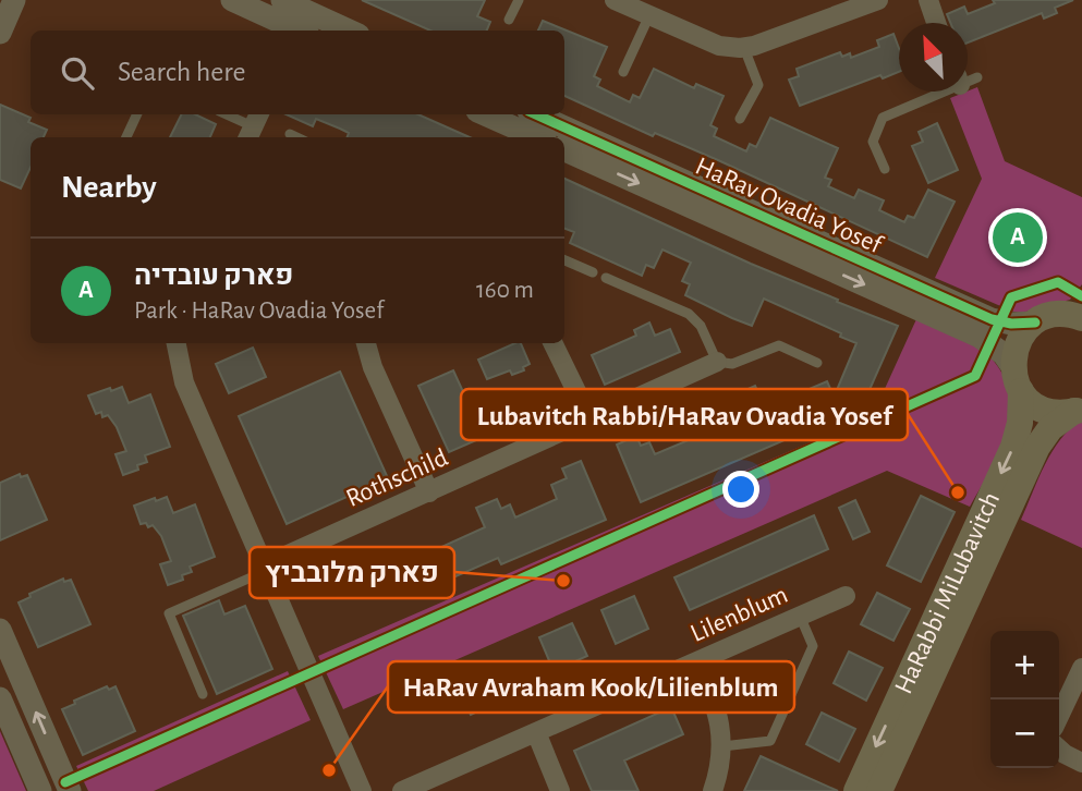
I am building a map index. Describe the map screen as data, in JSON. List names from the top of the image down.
{
  "streets": {
    "main road": ["HaRabbi MiLubavitch"],
    "street": ["HaRav Ovadia Yosef", "Rothschild", "Lilenblum"]
  },
  "crossings": [
    ["HaRav Ovadia Yosef", "HaRabbi MiLubavitch"]
  ],
  "places": ["Lubavitch Rabbi/HaRav Ovadia Yosef", "פארק מלובביץ", "HaRav Avraham Kook/Lilienblum"],
  "north": "top left",
  "page": {
    "search": "Search here",
    "heading": "Nearby",
    "pins": "A",
    "list": [
      {
        "mark": "A",
        "name": "פארק עובדיה",
        "note": "Park · HaRav Ovadia Yosef",
        "value": "160 m"
      }
    ],
    "map_buttons": ["+", "−"]
  }
}
